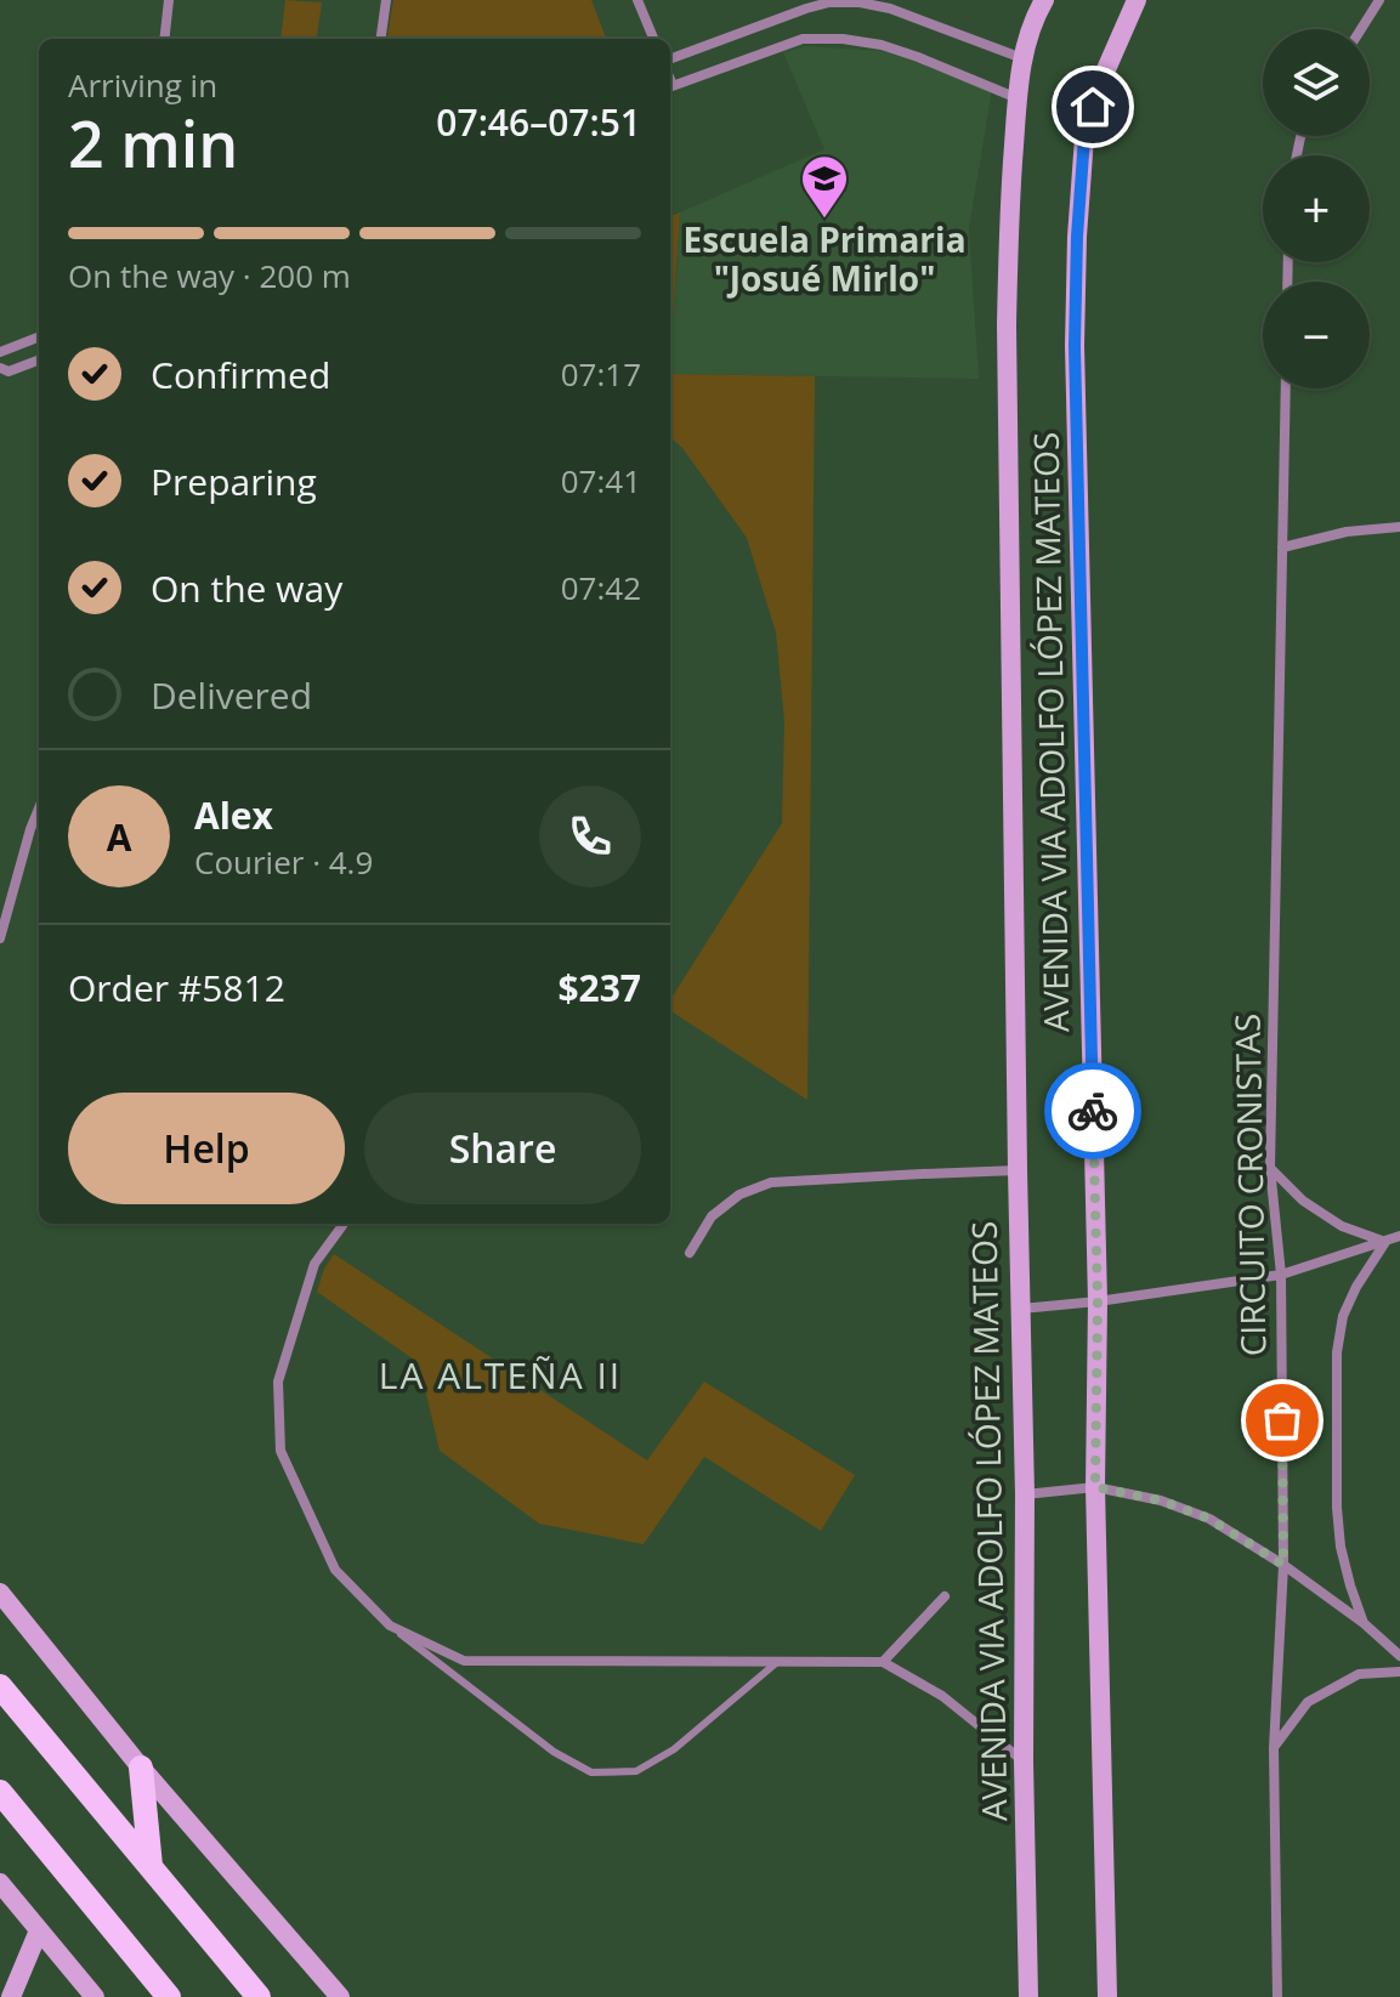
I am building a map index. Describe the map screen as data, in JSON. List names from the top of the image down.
{
  "streets": {
    "main road": ["AVENIDA VIA ADOLFO LÓPEZ MATEOS"],
    "street": ["CIRCUITO CRONISTAS"]
  },
  "districts": ["LA ALTEÑA II"],
  "places": {
    "school or university": ["Escuela Primaria \"Josué Mirlo\""]
  },
  "page": {
    "map_buttons": ["+", "−"],
    "heading": ["2 min", "Arriving in", "07:46–07:51"],
    "panel": [
      "Alex",
      "Courier · 4.9",
      "Order #5812",
      "$237"
    ],
    "bar": "On the way · 200 m",
    "list": [
      ["Confirmed", "07:17"],
      ["Preparing", "07:41"],
      ["On the way", "07:42"],
      "Delivered"
    ],
    "round": "A",
    "buttons": ["Help", "Share"]
  }
}
